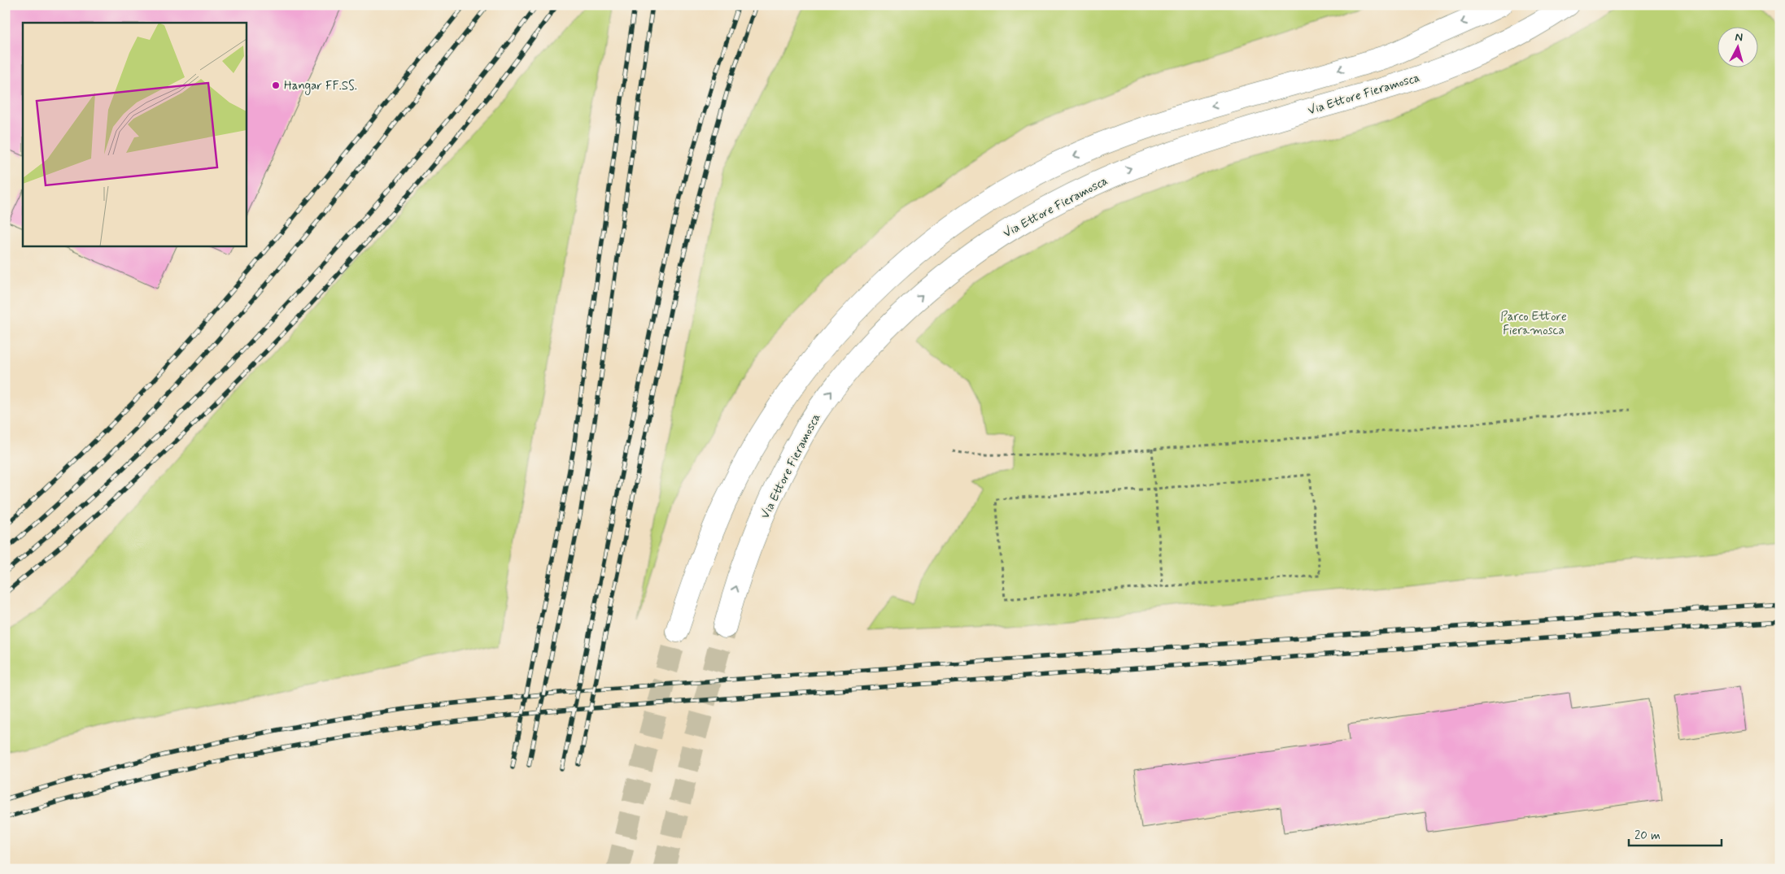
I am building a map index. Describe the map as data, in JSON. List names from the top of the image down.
{
  "streets": {
    "street": ["Via Ettore Fieramosca"]
  },
  "parks": ["Parco Ettore Fieramosca"],
  "places": ["Hangar FF.SS."],
  "scale_bar": "20 m",
  "north": "top"
}
